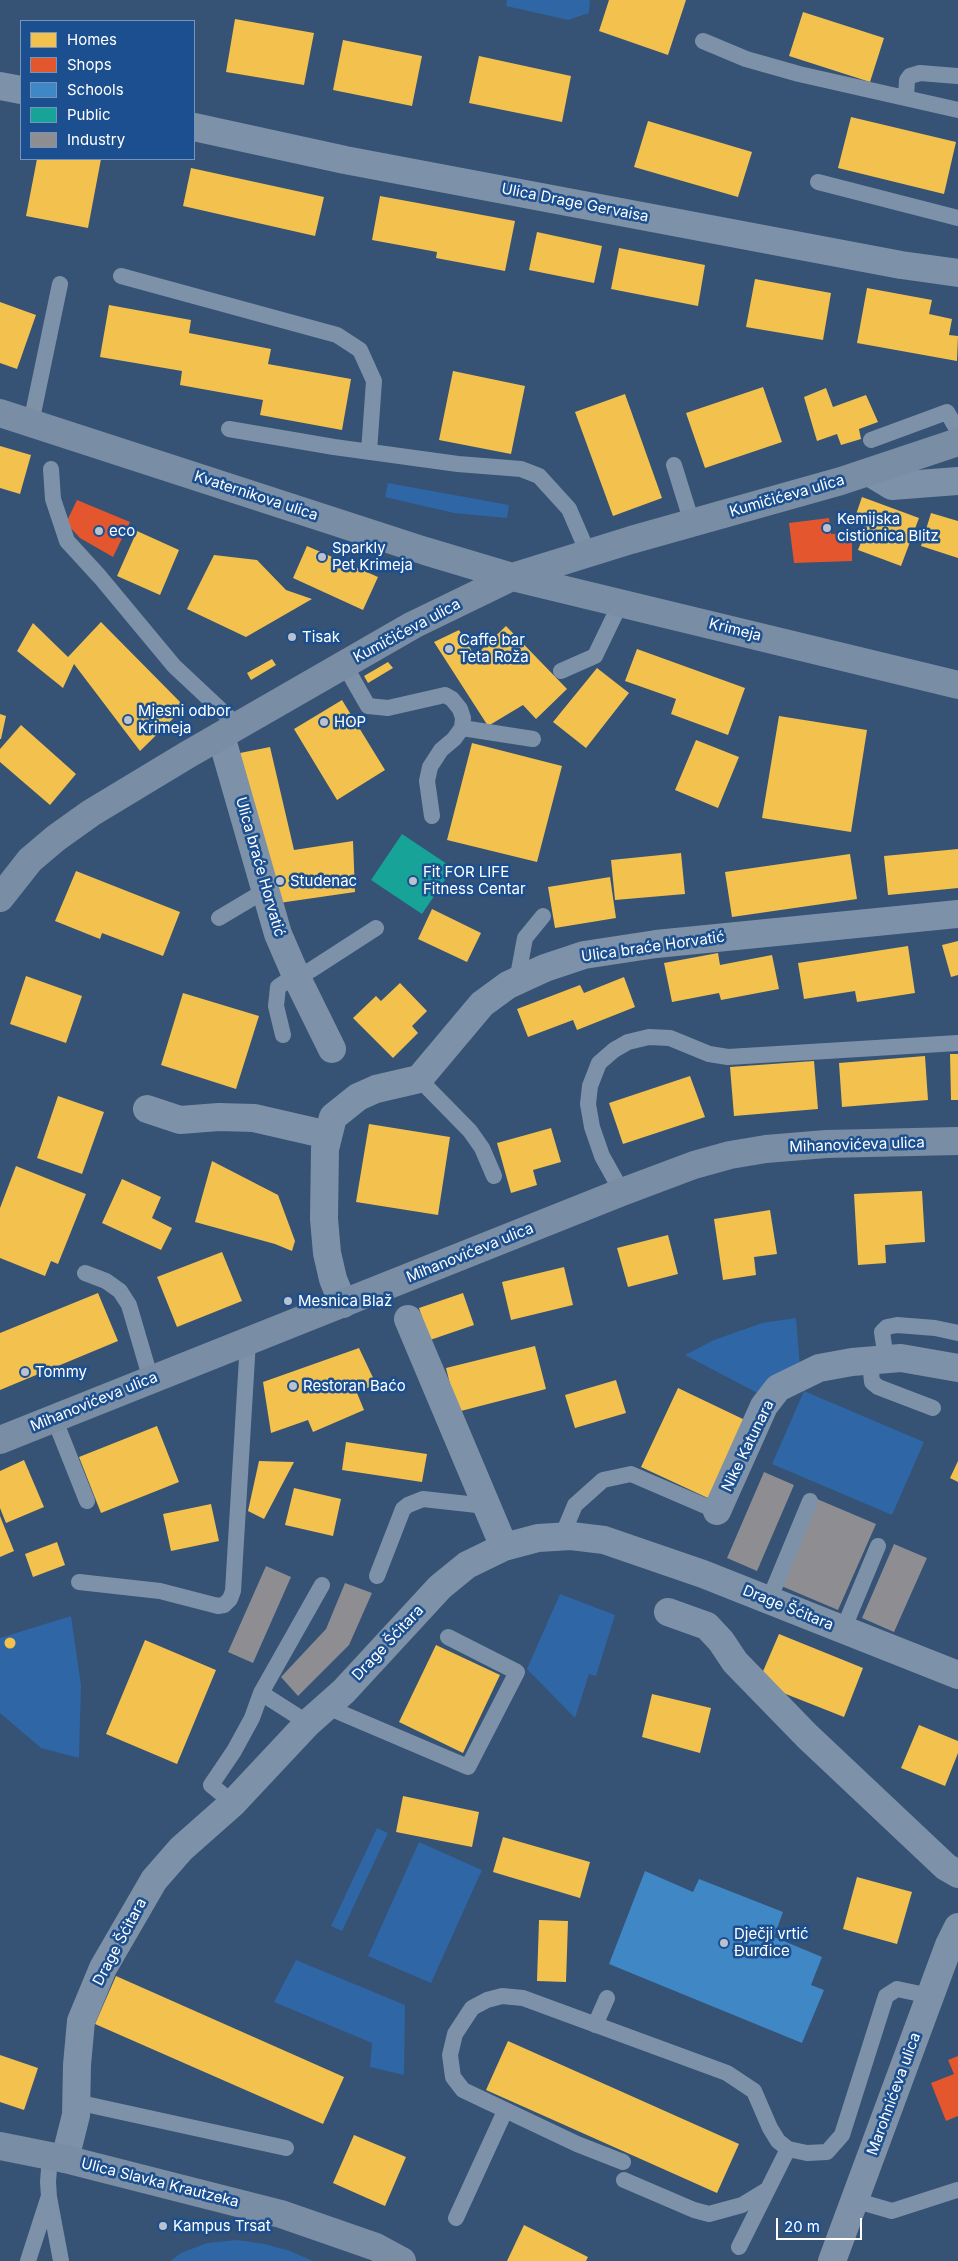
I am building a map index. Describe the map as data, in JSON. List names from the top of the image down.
{
  "streets": {
    "street": [
      "Ulica Drage Gervaisa",
      "Kvaternikova ulica",
      "Kumičićeva ulica",
      "Krimeja",
      "Ulica braće Horvatić",
      "Mihanovićeva ulica",
      "Nike Katunara",
      "Drage Šćitara",
      "Marohnićeva ulica",
      "Ulica Slavka Krautzeka"
    ]
  },
  "crossings": [
    ["Kvaternikova ulica", "Kumičićeva ulica"],
    ["Kvaternikova ulica", "Krimeja"],
    ["Kumičićeva ulica", "Krimeja"],
    ["Kumičićeva ulica", "Ulica braće Horvatić"],
    ["Drage Šćitara", "Ulica Slavka Krautzeka"]
  ],
  "places": [
    "Kemijska cistionica Blitz",
    "eco",
    "Sparkly Pet Krimeja",
    "Tisak",
    "Caffe bar Teta Roža",
    "Mjesni odbor Krimeja",
    "HOP",
    "Studenac",
    "Fit FOR LIFE Fitness Centar",
    "Mesnica Blaž",
    "Tommy",
    "Restoran Baćo",
    "Dječji vrtić Đurđice",
    "Kampus Trsat"
  ],
  "legend": [
    "Homes",
    "Shops",
    "Schools",
    "Public",
    "Industry"
  ],
  "scale_bar": "20 m"
}
